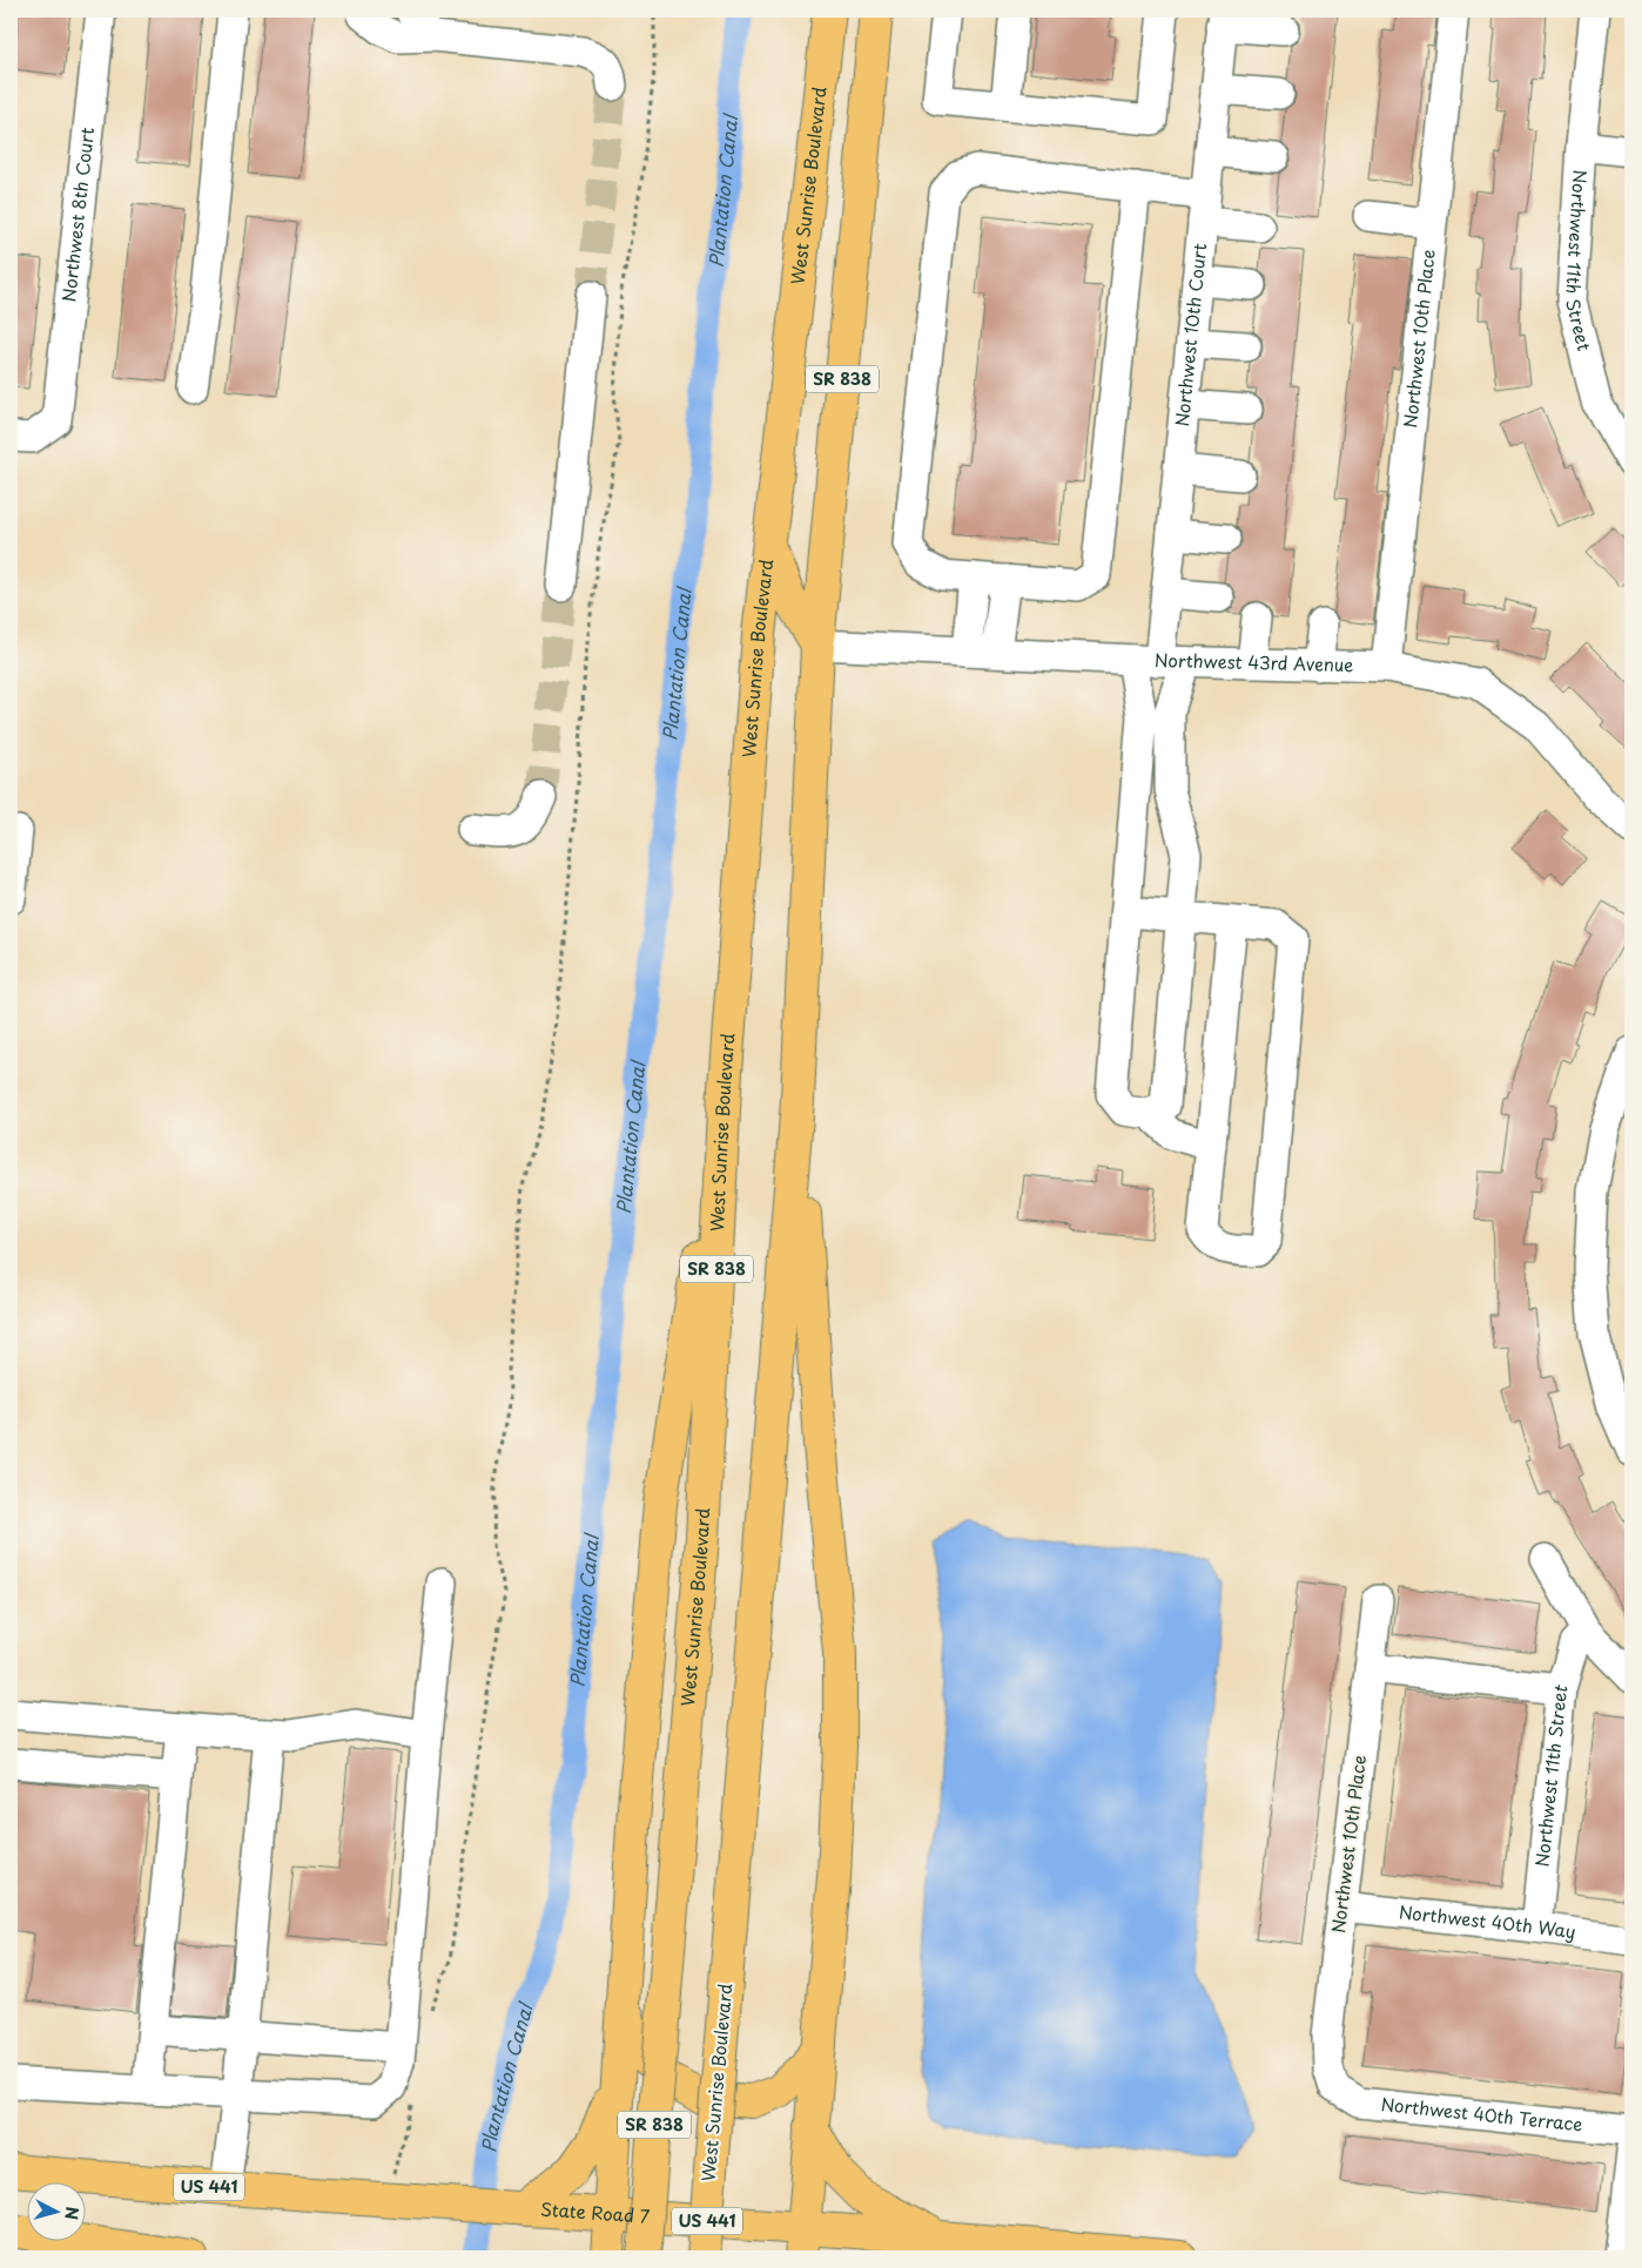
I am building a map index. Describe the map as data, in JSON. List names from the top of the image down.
{
  "streets": {
    "main road": [
      "West Sunrise Boulevard",
      "SR 838",
      "US 441",
      "State Road 7"
    ],
    "street": [
      "Northwest 8th Court",
      "Northwest 11th Street",
      "Northwest 10th Court",
      "Northwest 10th Place",
      "Northwest 43rd Avenue",
      "Northwest 40th Way",
      "Northwest 40th Terrace"
    ]
  },
  "crossings": [
    ["West Sunrise Boulevard", "Northwest 43rd Avenue"],
    ["Northwest 11th Street", "Northwest 40th Way"],
    ["Northwest 10th Court", "Northwest 43rd Avenue"],
    ["Northwest 10th Place", "Northwest 43rd Avenue"],
    ["Northwest 10th Place", "Northwest 40th Way"],
    ["Northwest 10th Place", "Northwest 40th Terrace"]
  ],
  "water": ["Plantation Canal"],
  "north": "right"
}
